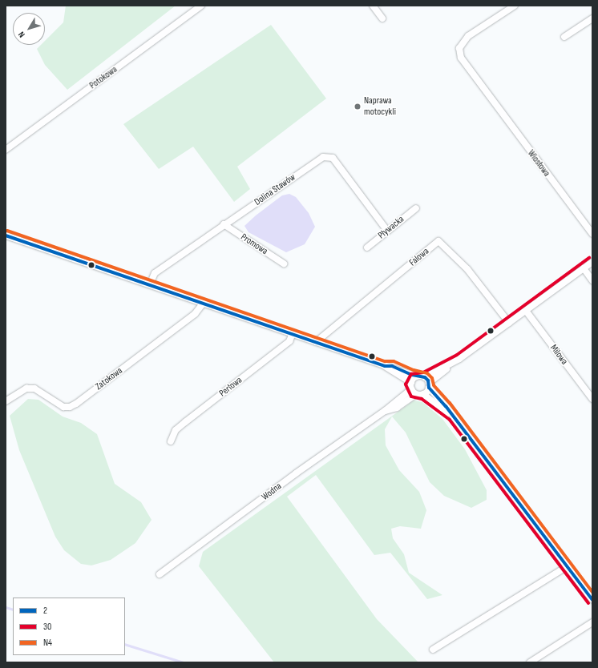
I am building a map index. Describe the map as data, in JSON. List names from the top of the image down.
{
  "streets": {
    "street": [
      "Potokowa",
      "Wiosłowa",
      "Dolina Stawów",
      "Pływacka",
      "Promowa",
      "Falowa",
      "Milowa",
      "Zatokowa",
      "Perłowa",
      "Wodna"
    ]
  },
  "crossings": [
    ["Dolina Stawów", "Pływacka"],
    ["Dolina Stawów", "Promowa"]
  ],
  "places": ["Naprawa motocykli"],
  "lines": ["transit line N4", "transit line 2", "transit line 30"],
  "legend": ["2", "30", "N4"],
  "north": "bottom left"
}
